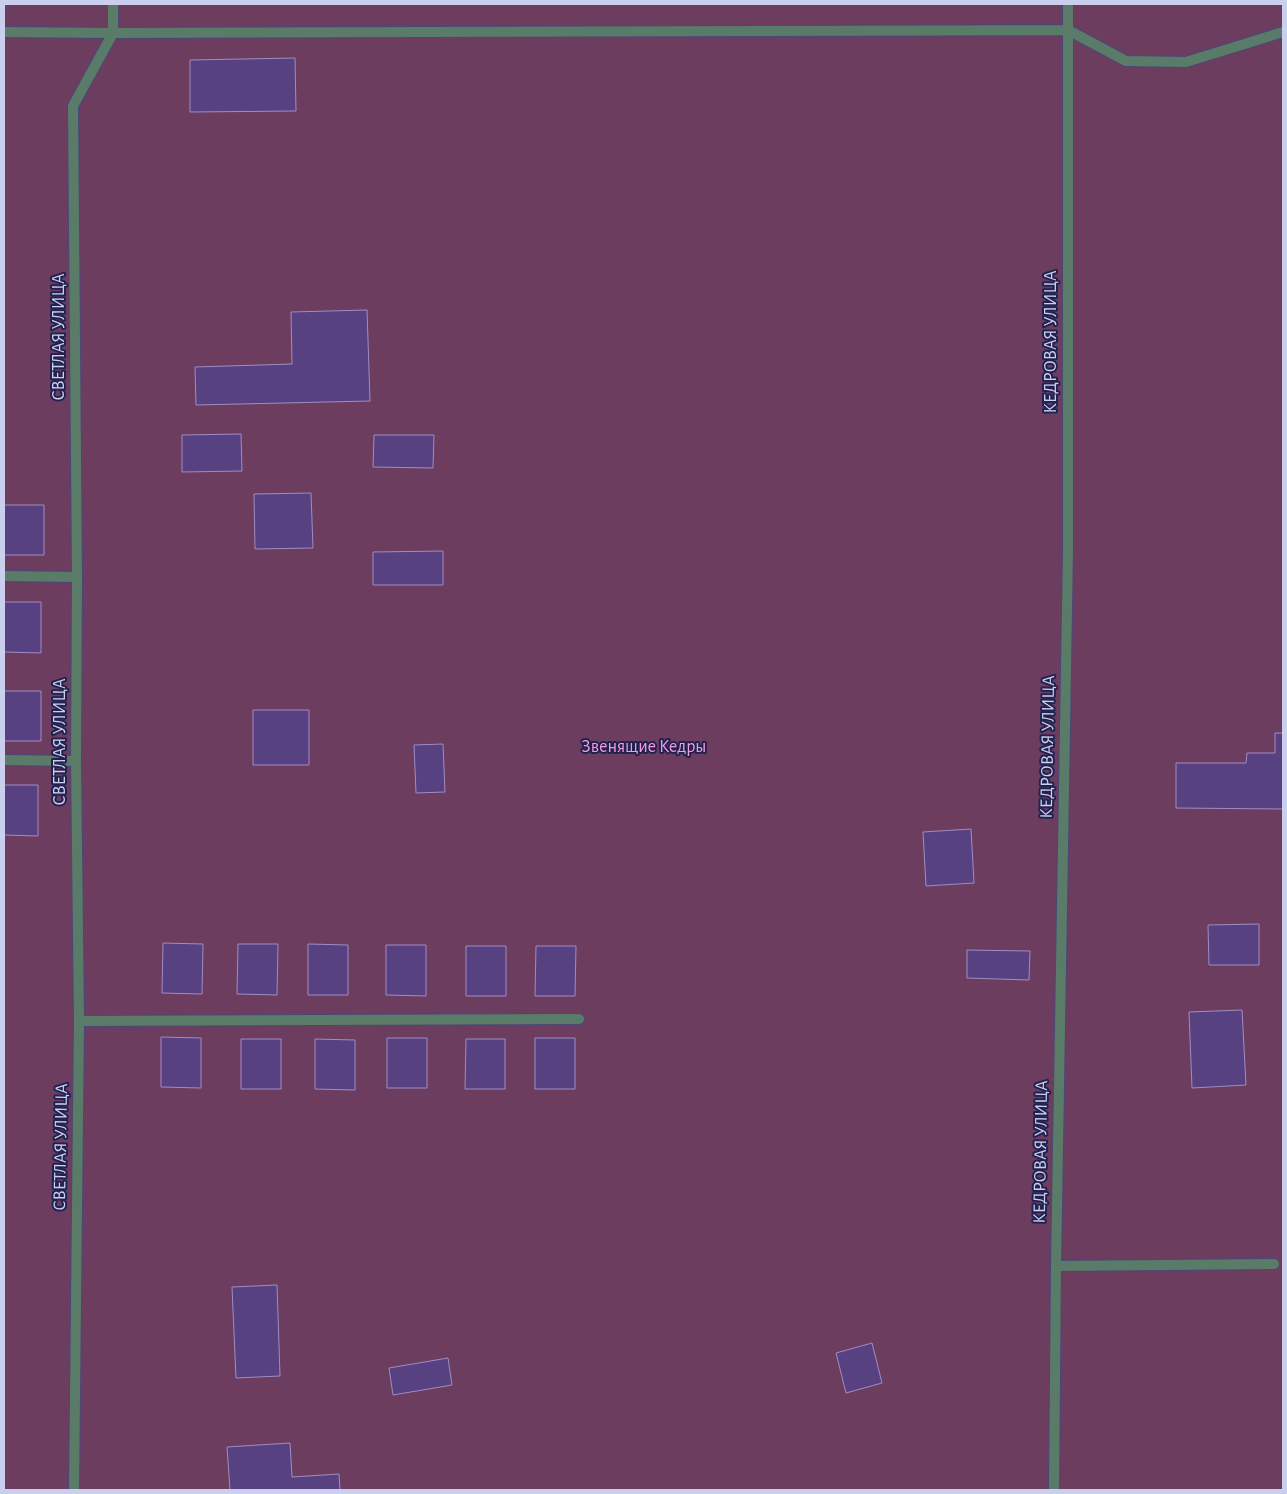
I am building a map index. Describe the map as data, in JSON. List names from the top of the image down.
{
  "streets": {
    "street": ["СВЕТЛАЯ УЛИЦА", "КЕДРОВАЯ УЛИЦА"]
  },
  "parks": ["Звенящие Кедры"]
}
